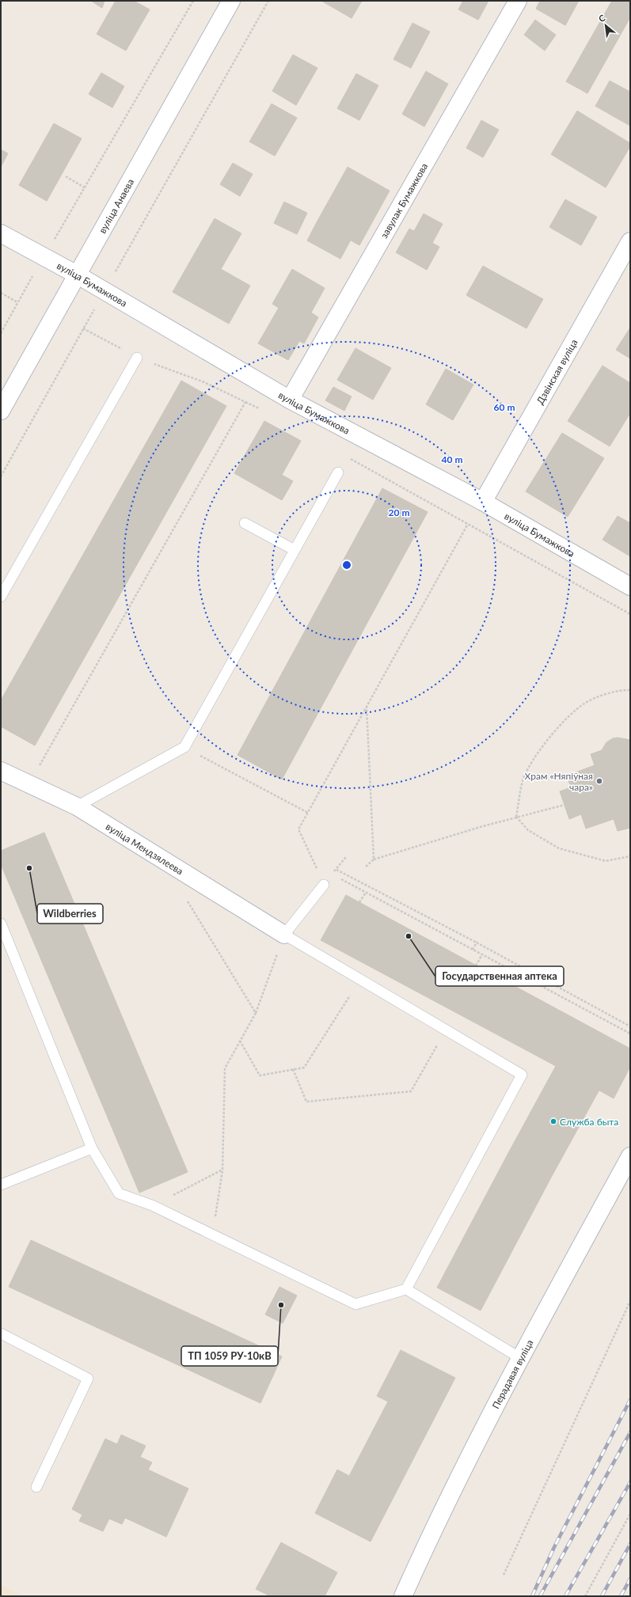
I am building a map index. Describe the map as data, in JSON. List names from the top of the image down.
{
  "streets": {
    "street": [
      "завулак Бумажкова",
      "вуліца Анаева",
      "вуліца Бумажкова",
      "Дзвінская вуліца",
      "вуліца Мендзялеева",
      "Перадавая вуліца"
    ]
  },
  "crossings": [
    ["завулак Бумажкова", "вуліца Бумажкова"],
    ["вуліца Анаева", "вуліца Бумажкова"],
    ["вуліца Бумажкова", "Дзвінская вуліца"]
  ],
  "places": [
    "Храм «Няпіўная чара»",
    "Wildberries",
    "Государственная аптека",
    "Служба быта",
    "ТП 1059 РУ-10кВ"
  ],
  "north": "top left",
  "rings": ["60 m", "40 m", "20 m"]
}
